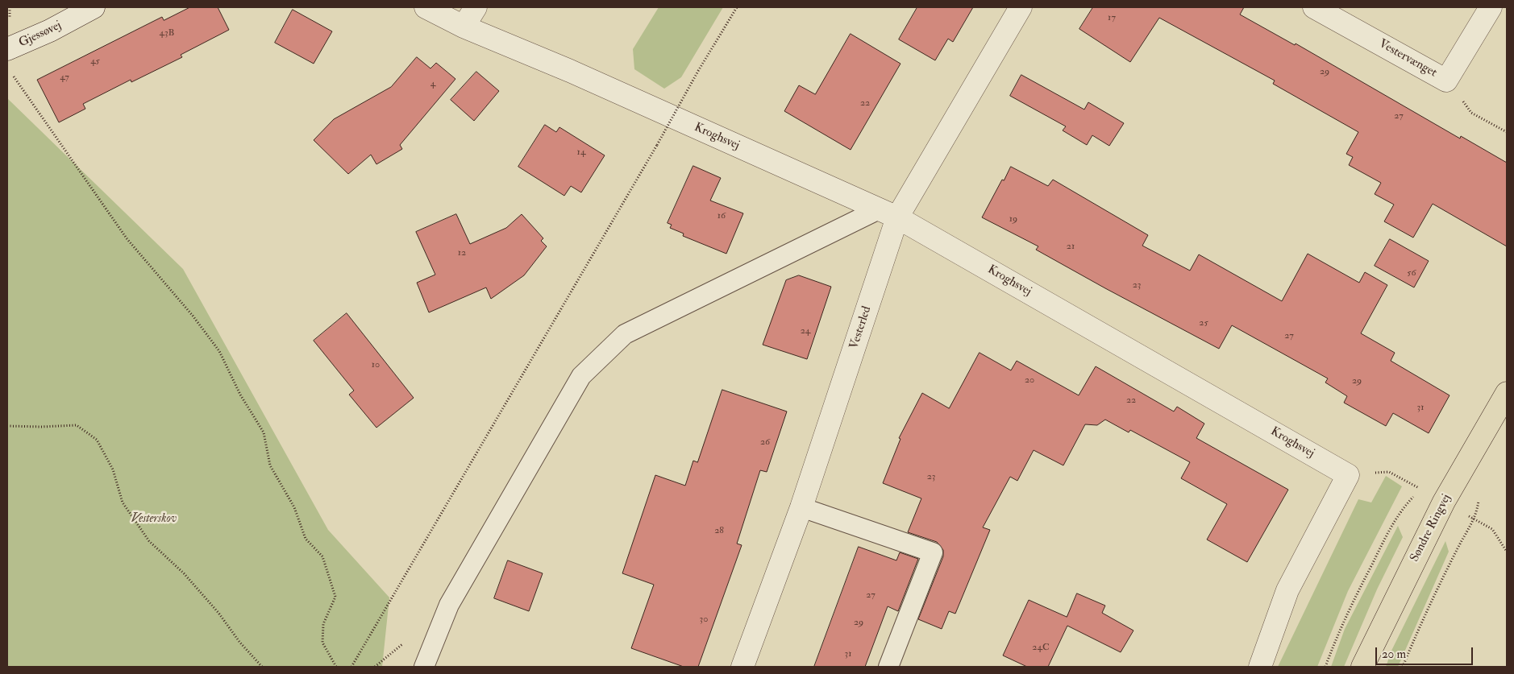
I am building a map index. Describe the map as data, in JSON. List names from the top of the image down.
{
  "streets": {
    "main road": ["Søndre Ringvej"],
    "street": [
      "Gjessøvej",
      "Vestervænget",
      "Kroghsvej",
      "Vesterled"
    ]
  },
  "crossings": [
    ["Kroghsvej", "Vesterled"]
  ],
  "parks": ["Vesterskov"],
  "house_numbers": [
    "17",
    "43B",
    "45",
    "29",
    "47",
    "4",
    "22",
    "27",
    "14",
    "16",
    "19",
    "21",
    "12",
    "56",
    "23",
    "25",
    "24",
    "27",
    "10",
    "20",
    "29",
    "22",
    "31",
    "26",
    "23",
    "28",
    "27",
    "30",
    "29",
    "24C",
    "31"
  ],
  "scale_bar": "20 m"
}
